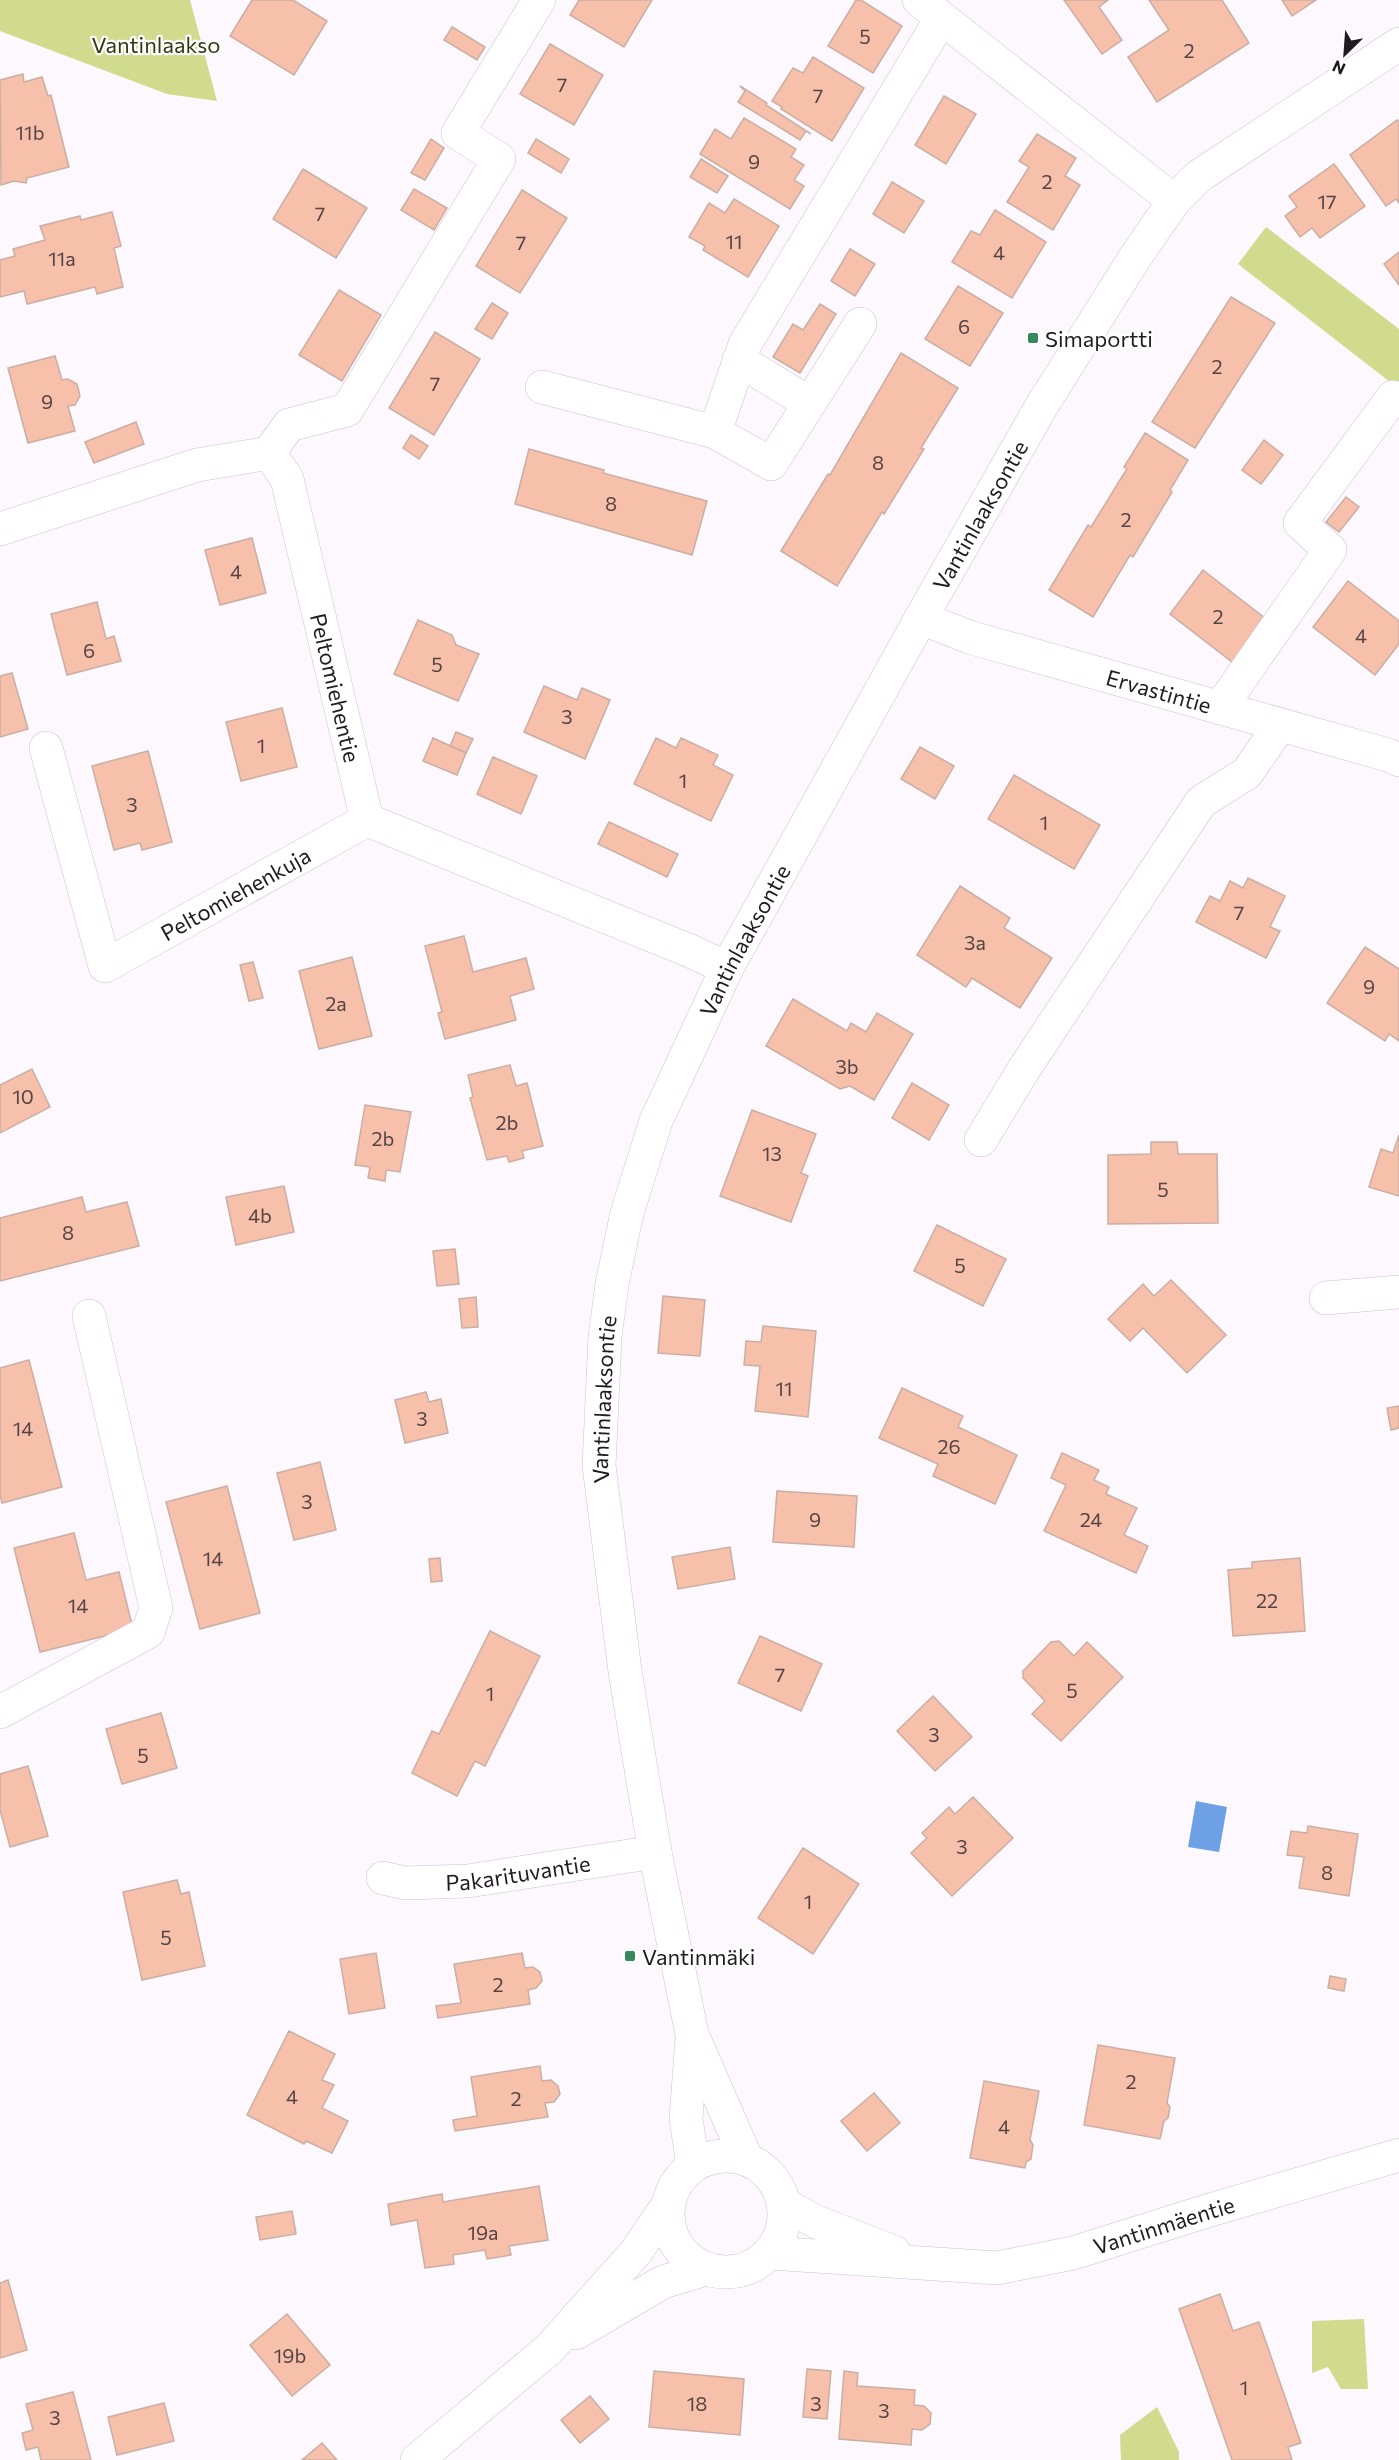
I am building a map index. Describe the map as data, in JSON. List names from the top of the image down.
{
  "streets": {
    "street": [
      "Vantinlaaksontie",
      "Peltomiehentie",
      "Ervastintie",
      "Peltomiehenkuja",
      "Pakarituvantie",
      "Vantinmäentie"
    ]
  },
  "crossings": [
    ["Vantinlaaksontie", "Ervastintie"],
    ["Vantinlaaksontie", "Pakarituvantie"],
    ["Vantinlaaksontie", "Vantinmäentie"],
    ["Peltomiehentie", "Peltomiehenkuja"]
  ],
  "parks": ["Vantinlaakso"],
  "places": {
    "transit": ["Simaportti", "Vantinmäki"]
  },
  "house_numbers": [
    "5",
    "2",
    "7",
    "7",
    "11b",
    "9",
    "2",
    "17",
    "7",
    "11",
    "7",
    "4",
    "11a",
    "6",
    "2",
    "7",
    "9",
    "8",
    "8",
    "2",
    "4",
    "2",
    "4",
    "6",
    "5",
    "3",
    "1",
    "1",
    "3",
    "1",
    "7",
    "3a",
    "9",
    "2a",
    "3b",
    "10",
    "2b",
    "2b",
    "13",
    "5",
    "4b",
    "8",
    "5",
    "11",
    "3",
    "14",
    "26",
    "3",
    "9",
    "24",
    "14",
    "22",
    "14",
    "7",
    "5",
    "1",
    "3",
    "5",
    "3",
    "8",
    "1",
    "5",
    "2",
    "2",
    "4",
    "2",
    "4",
    "19a",
    "19b",
    "1",
    "18",
    "3",
    "3",
    "3"
  ],
  "north": "bottom left"
}
